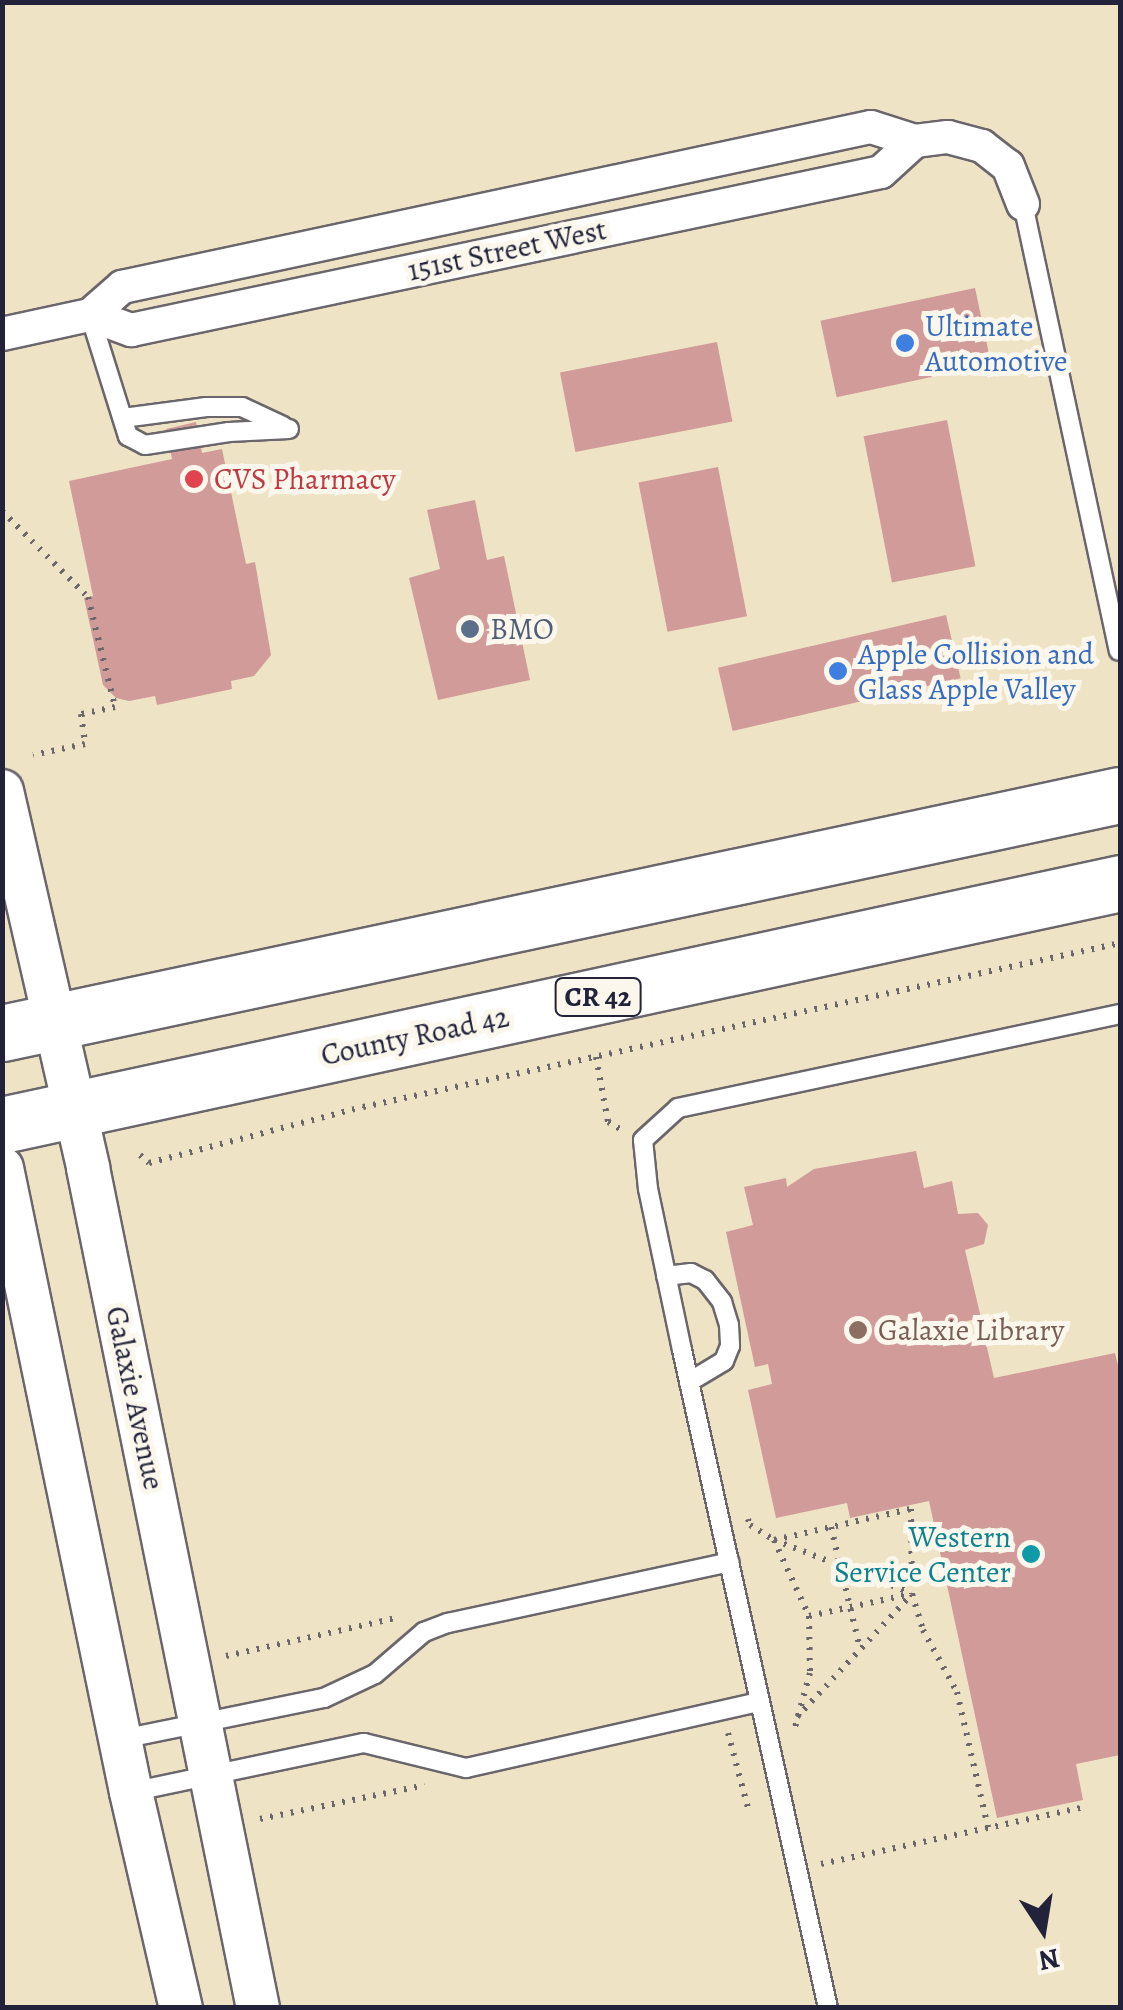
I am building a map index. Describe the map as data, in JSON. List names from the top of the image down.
{
  "streets": {
    "highway": ["CR 42", "County Road 42"],
    "street": ["151st Street West", "Galaxie Avenue"]
  },
  "crossings": [
    ["County Road 42", "Galaxie Avenue"]
  ],
  "places": [
    "Ultimate Automotive",
    "CVS Pharmacy",
    "BMO",
    "Apple Collision and Glass Apple Valley",
    "Galaxie Library",
    "Western Service Center"
  ],
  "north": "bottom"
}
